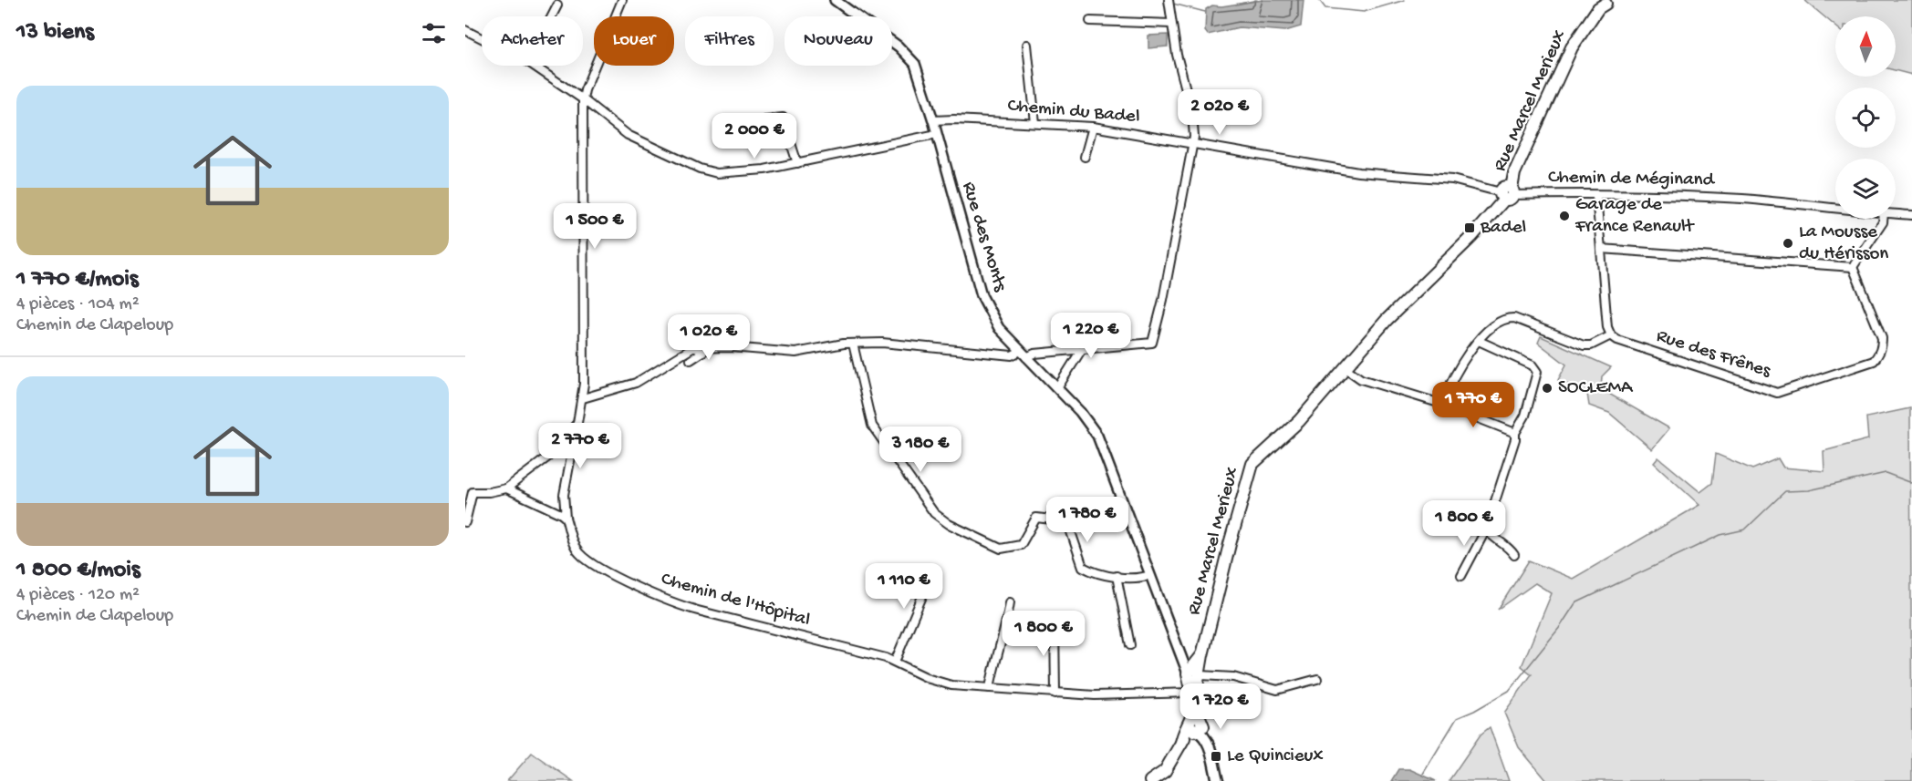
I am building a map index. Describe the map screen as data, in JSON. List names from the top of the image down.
{
  "streets": {
    "main road": ["Rue Marcel Merieux"],
    "street": [
      "Chemin du Badel",
      "Chemin de Méginand",
      "Rue des Monts",
      "Rue des Frênes",
      "Chemin de l'Hôpital"
    ]
  },
  "crossings": [
    ["Rue Marcel Merieux", "Chemin du Badel"],
    ["Rue Marcel Merieux", "Chemin de Méginand"],
    ["Rue Marcel Merieux", "Rue des Monts"],
    ["Rue Marcel Merieux", "Chemin de l'Hôpital"],
    ["Chemin du Badel", "Chemin de Méginand"],
    ["Chemin du Badel", "Rue des Monts"]
  ],
  "places": {
    "other": ["Garage de France Renault", "La Mousse du Hérisson", "SOCLEMA"],
    "transit": ["Badel", "Le Quincieux"]
  },
  "north": "top",
  "page": {
    "heading": "13 biens",
    "chip": [
      "Acheter",
      "Louer",
      "Filtres",
      "Nouveau"
    ],
    "list": [
      {
        "name": "1 770 €/mois",
        "note": "4 pièces · 104 m² · Chemin de Clapeloup"
      },
      {
        "name": "1 800 €/mois",
        "note": "4 pièces · 120 m² · Chemin de Clapeloup"
      }
    ],
    "price": [
      "2 020 €",
      "2 000 €",
      "1 500 €",
      "1 220 €",
      "1 020 €",
      "1 770 €",
      "2 770 €",
      "3 180 €",
      "1 780 €",
      "1 800 €",
      "1 110 €",
      "1 800 €",
      "1 720 €"
    ]
  }
}
